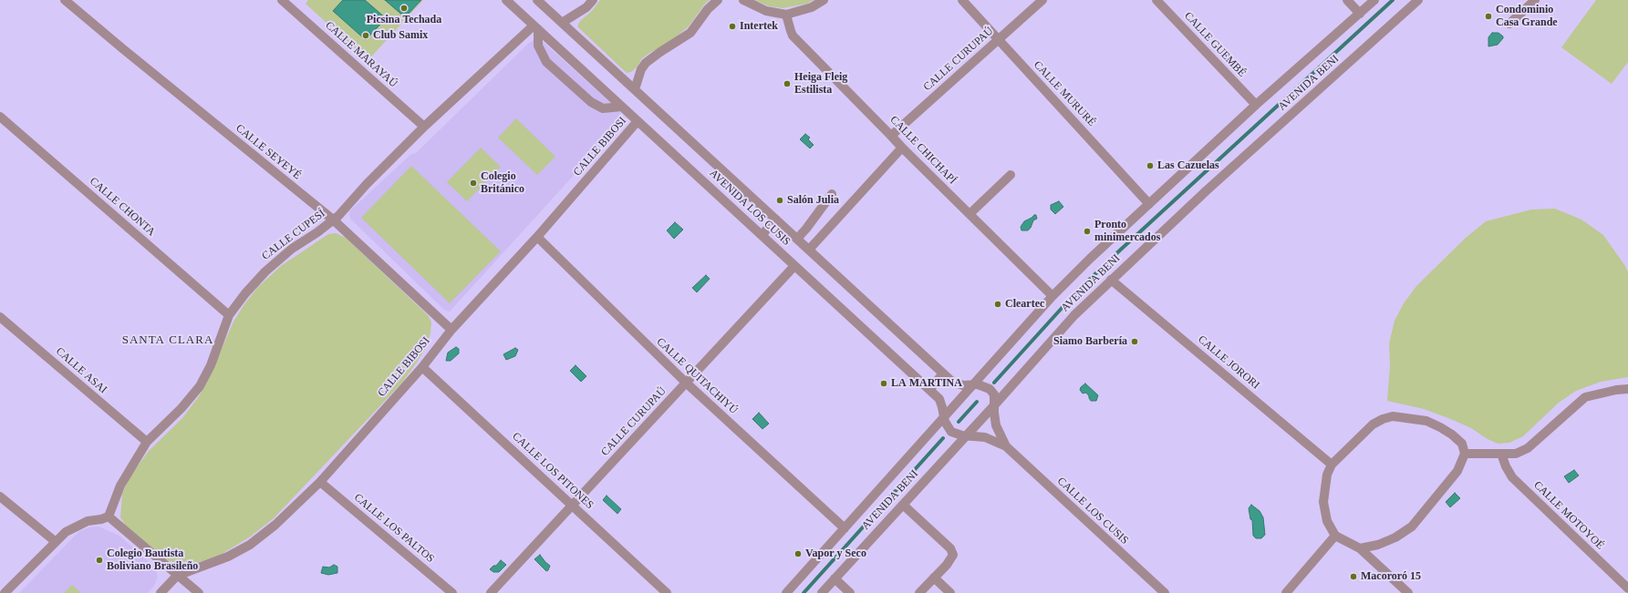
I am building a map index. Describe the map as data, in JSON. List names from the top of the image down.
{
  "streets": {
    "street": [
      "CALLE GUEMBÉ",
      "CALLE MARAYAÚ",
      "CALLE CURUPAÚ",
      "AVENIDA BENI",
      "CALLE MURURÉ",
      "CALLE BIBOSI",
      "CALLE CHICHAPÍ",
      "CALLE SEYEYÉ",
      "CALLE CHONTA",
      "AVENIDA LOS CUSIS",
      "CALLE CUPESÍ",
      "CALLE JORORI",
      "CALLE ASAI",
      "CALLE QUITACHIYÚ",
      "CALLE LOS PITONES",
      "CALLE LOS CUSIS",
      "CALLE MOTOYOÉ",
      "CALLE LOS PALTOS"
    ]
  },
  "crossings": [
    ["CALLE GUEMBÉ", "AVENIDA BENI"],
    ["CALLE MARAYAÚ", "CALLE CUPESÍ"],
    ["CALLE CURUPAÚ", "CALLE MURURÉ"],
    ["CALLE CURUPAÚ", "CALLE CHICHAPÍ"],
    ["CALLE CURUPAÚ", "AVENIDA LOS CUSIS"],
    ["CALLE CURUPAÚ", "CALLE QUITACHIYÚ"],
    ["CALLE CURUPAÚ", "CALLE LOS PITONES"],
    ["AVENIDA BENI", "CALLE MURURÉ"],
    ["AVENIDA BENI", "CALLE CHICHAPÍ"],
    ["AVENIDA BENI", "AVENIDA LOS CUSIS"],
    ["AVENIDA BENI", "CALLE JORORI"],
    ["AVENIDA BENI", "CALLE QUITACHIYÚ"],
    ["AVENIDA BENI", "CALLE LOS CUSIS"],
    ["CALLE BIBOSI", "CALLE SEYEYÉ"],
    ["CALLE BIBOSI", "AVENIDA LOS CUSIS"],
    ["CALLE BIBOSI", "CALLE QUITACHIYÚ"],
    ["CALLE BIBOSI", "CALLE LOS PITONES"],
    ["CALLE BIBOSI", "CALLE LOS PALTOS"],
    ["CALLE SEYEYÉ", "CALLE CUPESÍ"],
    ["CALLE CHONTA", "CALLE CUPESÍ"],
    ["AVENIDA LOS CUSIS", "CALLE CUPESÍ"],
    ["AVENIDA LOS CUSIS", "CALLE LOS CUSIS"],
    ["CALLE CUPESÍ", "CALLE ASAI"]
  ],
  "districts": ["SANTA CLARA"],
  "places": [
    "Picsina Techada",
    "Condominio Casa Grande",
    "Intertek",
    "Club Samix",
    "Heiga Fleig Estilista",
    "Las Cazuelas",
    "Colegio Británico",
    "Salón Julia",
    "Pronto minimercados",
    "Cleartec",
    "Siamo Barbería",
    "LA MARTINA",
    "Vapor y Seco",
    "Colegio Bautista Boliviano Brasileño",
    "Macororó 15"
  ]
}
